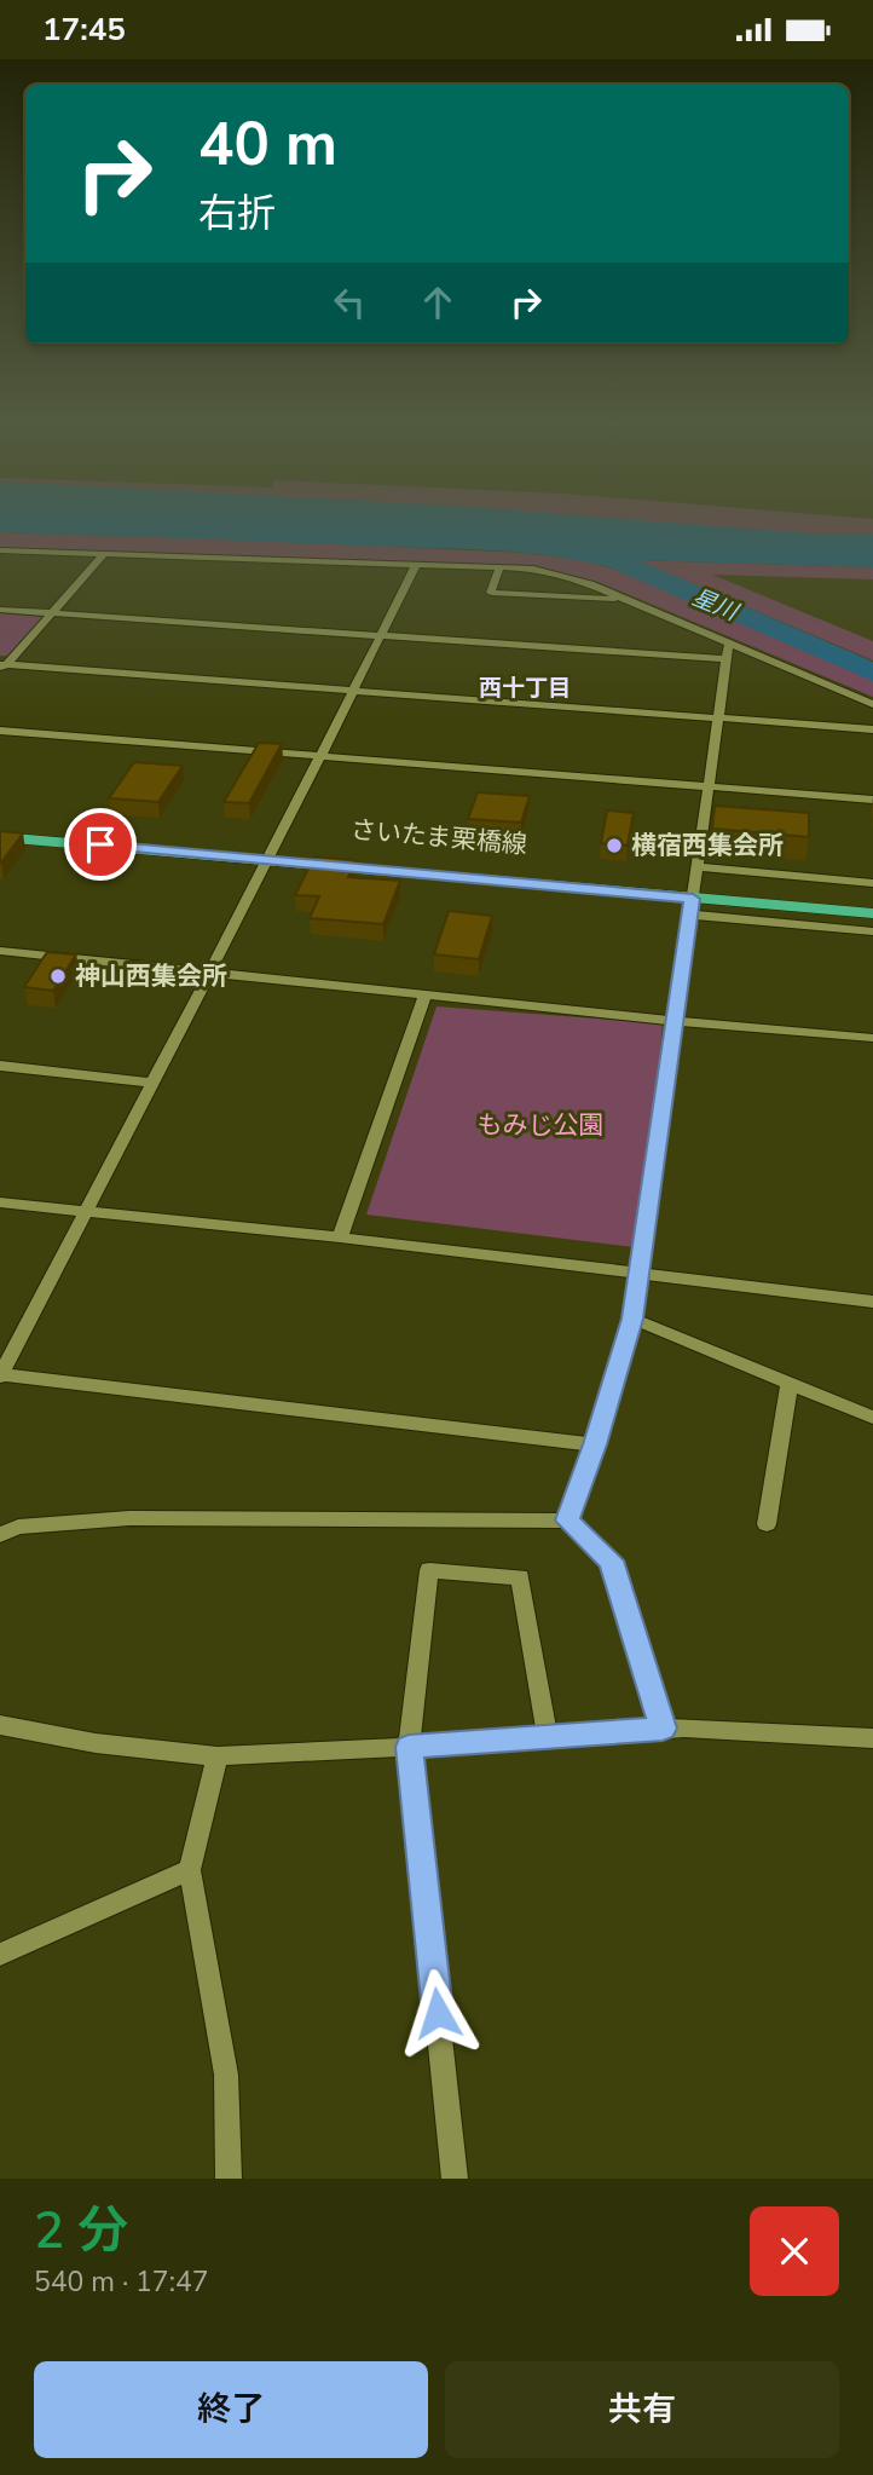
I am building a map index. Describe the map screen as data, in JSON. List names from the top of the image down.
{
  "streets": {
    "main road": ["さいたま栗橋線"]
  },
  "districts": ["西十丁目"],
  "water": ["星川"],
  "parks": ["もみじ公園"],
  "places": ["横宿西集会所", "神山西集会所"],
  "page": {
    "status": "17:45",
    "turn": ["40 m", "右折"],
    "heading": ["2 分", "540 m · 17:47"],
    "buttons": ["終了", "共有"]
  }
}
